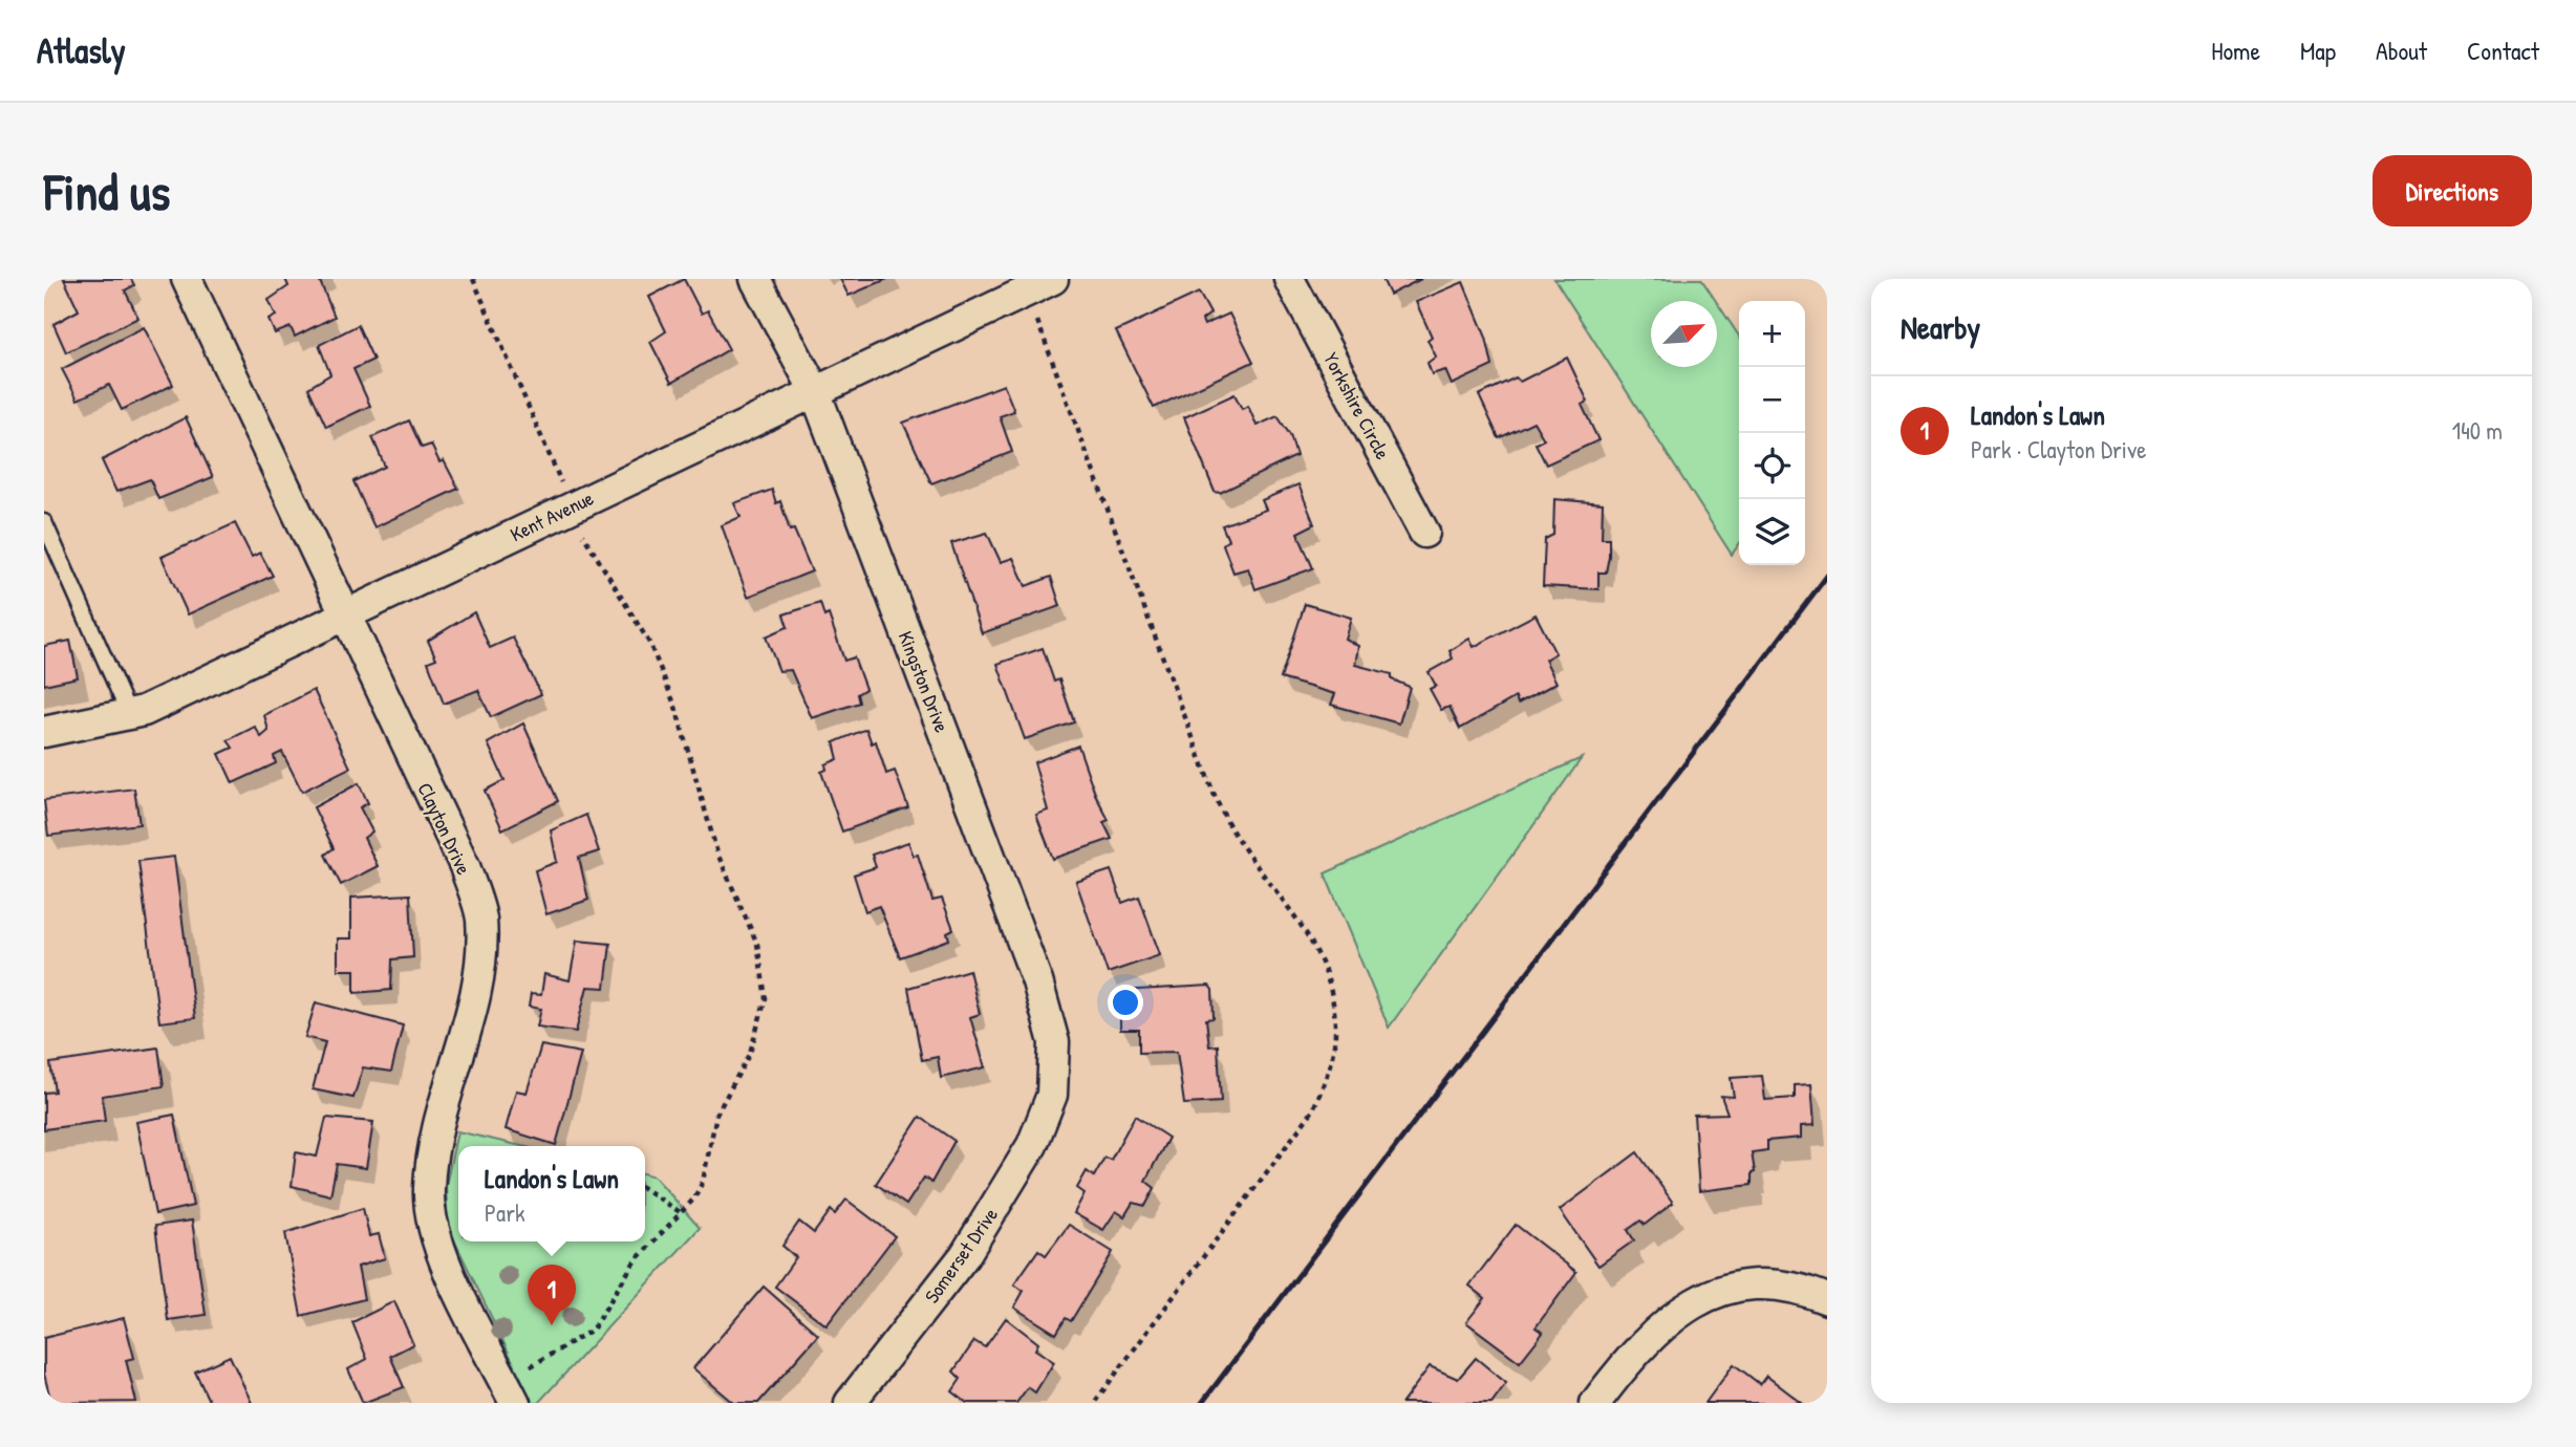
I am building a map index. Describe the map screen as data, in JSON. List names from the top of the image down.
{
  "streets": {
    "street": [
      "Yorkshire Circle",
      "Kent Avenue",
      "Kingston Drive",
      "Clayton Drive",
      "Somerset Drive"
    ]
  },
  "crossings": [
    ["Kent Avenue", "Kingston Drive"],
    ["Kent Avenue", "Clayton Drive"],
    ["Kingston Drive", "Somerset Drive"]
  ],
  "north": "top right",
  "page": {
    "header": "Atlasly",
    "nav": [
      "Home",
      "Map",
      "About",
      "Contact"
    ],
    "buttons": "Directions",
    "title": "Find us",
    "heading": "Nearby",
    "map_buttons": ["+", "−"],
    "list": [
      {
        "mark": "1",
        "name": "Landon's Lawn",
        "note": "Park · Clayton Drive",
        "value": "140 m"
      }
    ],
    "popup": ["Landon's Lawn", "Park"],
    "pins": "1"
  }
}
